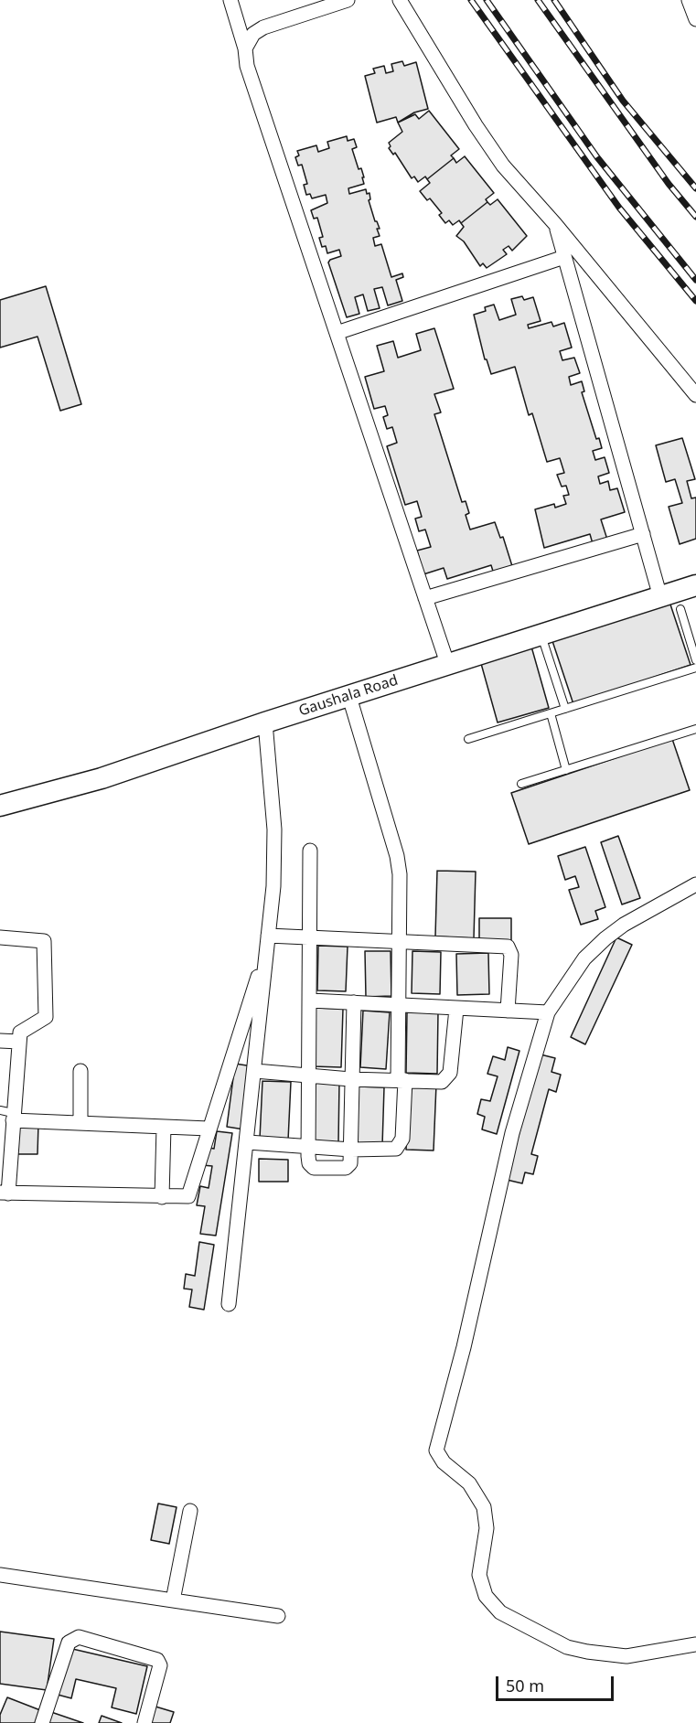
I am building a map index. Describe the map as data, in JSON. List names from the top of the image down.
{
  "streets": {
    "street": ["Gaushala Road"]
  },
  "scale_bar": "50 m"
}
